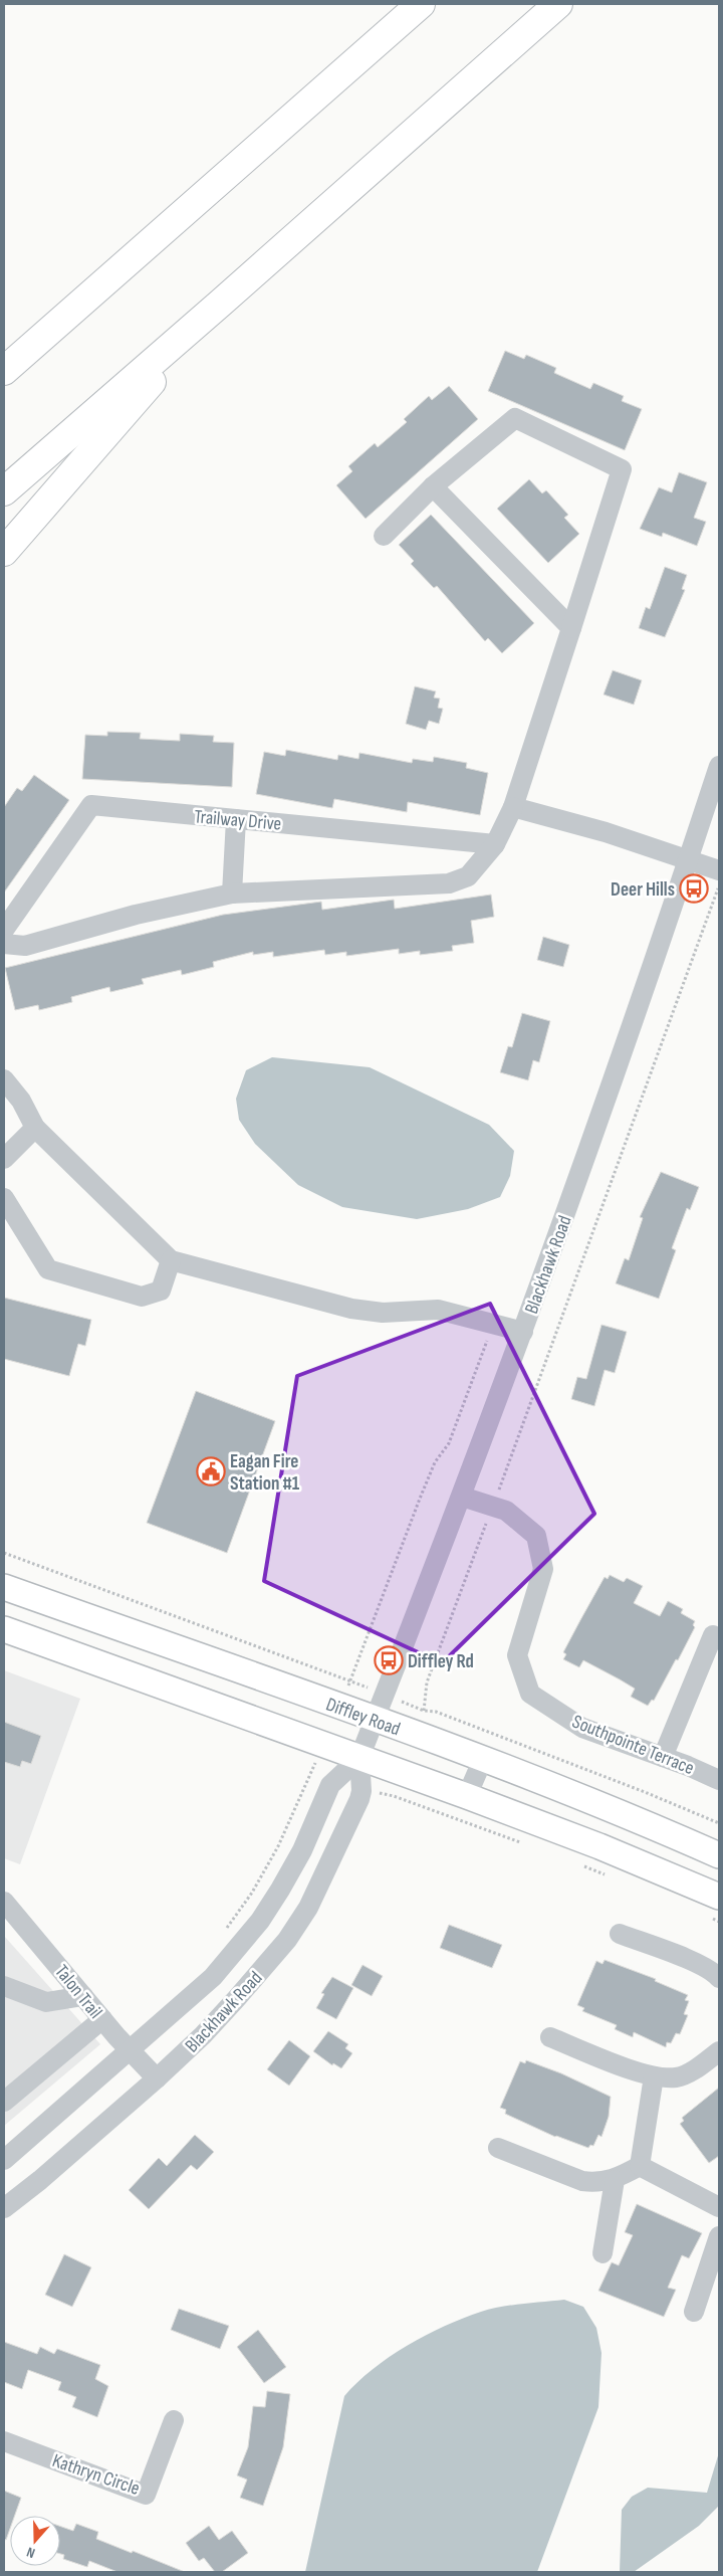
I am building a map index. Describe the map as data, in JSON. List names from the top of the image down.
{
  "streets": {
    "main road": ["Diffley Road"],
    "street": [
      "Trailway Drive",
      "Blackhawk Road",
      "Southpointe Terrace",
      "Talon Trail",
      "Kathryn Circle"
    ]
  },
  "crossings": [
    ["Blackhawk Road", "Diffley Road"],
    ["Blackhawk Road", "Southpointe Terrace"],
    ["Blackhawk Road", "Talon Trail"]
  ],
  "places": {
    "bus stop": ["Deer Hills", "Diffley Rd"],
    "public building": ["Eagan Fire Station #1"]
  },
  "north": "bottom"
}
